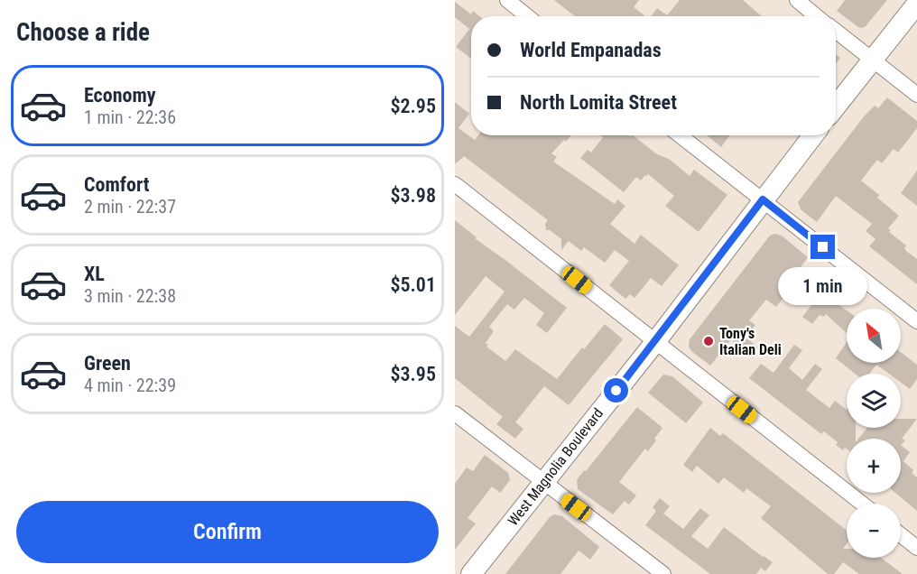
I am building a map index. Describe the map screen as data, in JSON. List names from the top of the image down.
{
  "streets": {
    "main road": ["West Magnolia Boulevard"]
  },
  "places": ["Tony's Italian Deli"],
  "north": "top left",
  "page": {
    "heading": "Choose a ride",
    "banner": ["World Empanadas", "North Lomita Street"],
    "list": [
      {
        "name": "Economy",
        "note": "1 min · 22:36",
        "value": "$2.95"
      },
      {
        "name": "Comfort",
        "note": "2 min · 22:37",
        "value": "$3.98"
      },
      {
        "name": "XL",
        "note": "3 min · 22:38",
        "value": "$5.01"
      },
      {
        "name": "Green",
        "note": "4 min · 22:39",
        "value": "$3.95"
      }
    ],
    "bubble": "1 min",
    "map_buttons": ["+", "−"],
    "buttons": "Confirm"
  }
}
